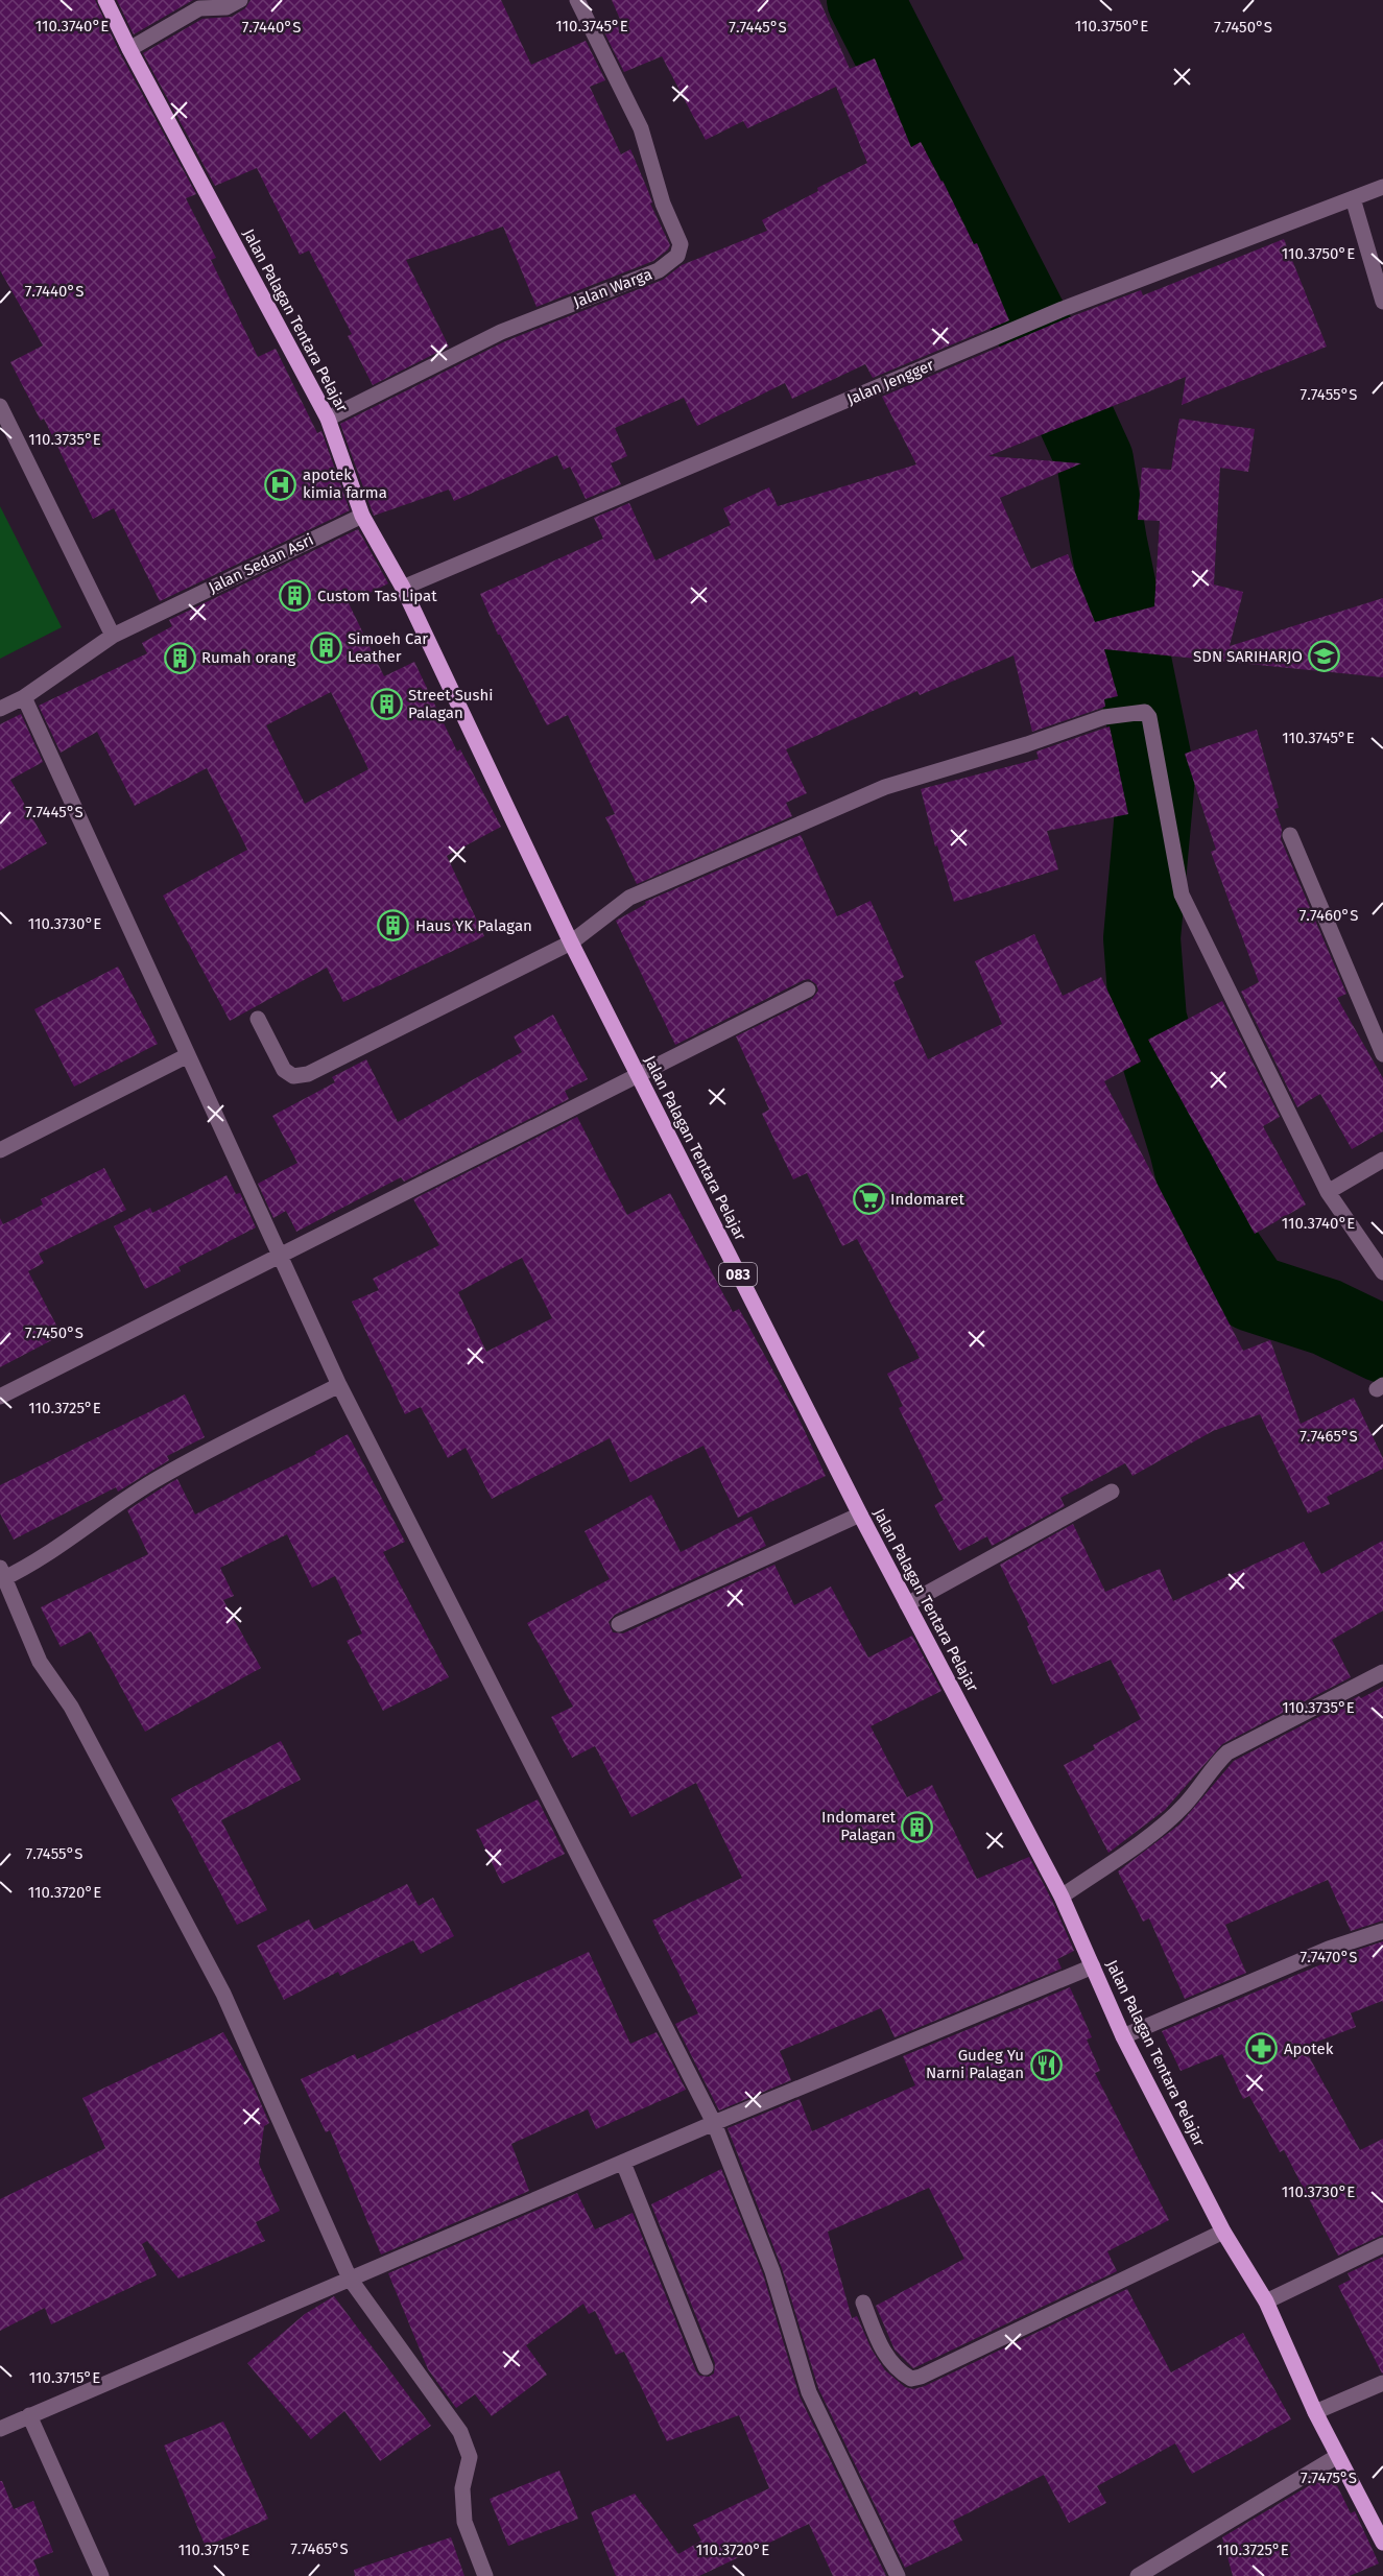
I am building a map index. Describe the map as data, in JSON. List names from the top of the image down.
{
  "streets": {
    "main road": ["Jalan Palagan Tentara Pelajar", "083"],
    "street": ["Jalan Warga", "Jalan Jengger", "Jalan Sedan Asri"]
  },
  "crossings": [
    ["Jalan Warga", "Jalan Palagan Tentara Pelajar"],
    ["Jalan Palagan Tentara Pelajar", "Jalan Jengger"],
    ["Jalan Palagan Tentara Pelajar", "Jalan Sedan Asri"]
  ],
  "places": {
    "hospital": ["apotek kimia farma"],
    "building": [
      "Custom Tas Lipat",
      "Simoeh Car Leather",
      "Rumah orang",
      "Street Sushi Palagan",
      "Haus YK Palagan",
      "Indomaret Palagan"
    ],
    "school or university": ["SDN SARIHARJO"],
    "supermarket": ["Indomaret"],
    "pharmacy": ["Apotek"],
    "restaurant": ["Gudeg Yu Narni Palagan"]
  },
  "coordinates": [
    "110.3740°E",
    "110.3745°E",
    "110.3750°E",
    "7.7440°S",
    "7.7445°S",
    "7.7450°S",
    "7.7455°S",
    "110.3735°E",
    "7.7460°S",
    "110.3730°E",
    "110.3725°E",
    "7.7465°S",
    "110.3720°E",
    "7.7470°S",
    "110.3715°E",
    "7.7475°S"
  ]
}
